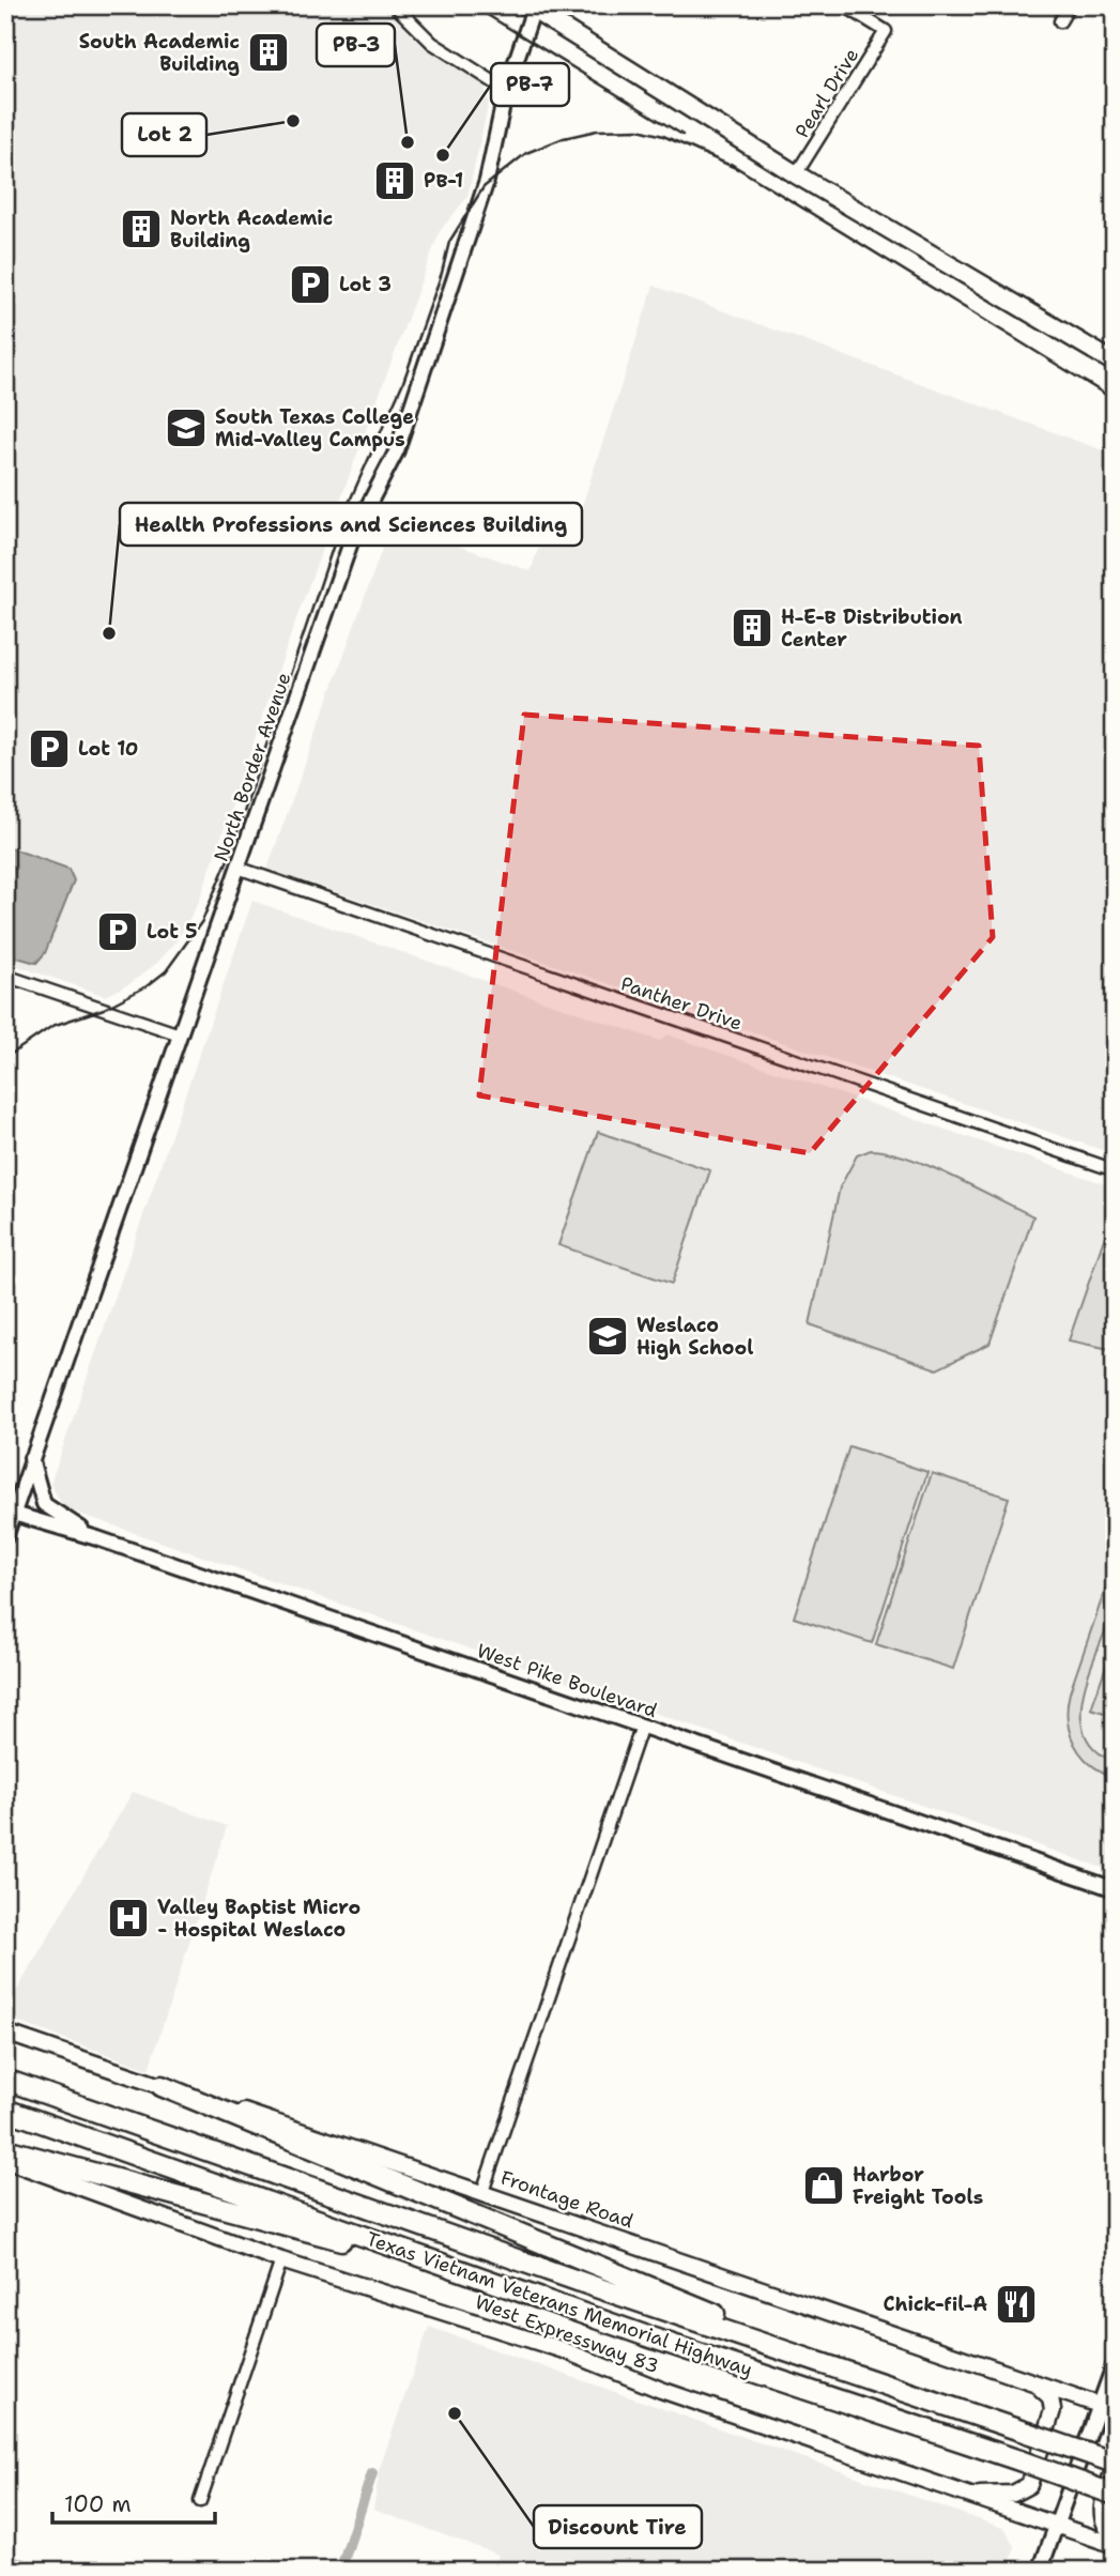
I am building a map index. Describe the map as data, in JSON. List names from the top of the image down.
{
  "streets": {
    "highway": ["Texas Vietnam Veterans Memorial Highway"],
    "main road": ["Frontage Road", "West Expressway 83"],
    "street": [
      "Pearl Drive",
      "North Border Avenue",
      "Panther Drive",
      "West Pike Boulevard"
    ]
  },
  "crossings": [
    ["North Border Avenue", "Panther Drive"],
    ["North Border Avenue", "West Pike Boulevard"]
  ],
  "places": {
    "building": [
      "South Academic Building",
      "PB-1",
      "North Academic Building",
      "H-E-B Distribution Center"
    ],
    "other": [
      "Lot 2",
      "PB-3",
      "PB-7",
      "Health Professions and Sciences Building",
      "Discount Tire"
    ],
    "parking": ["Lot 3", "Lot 10", "Lot 5"],
    "school or university": ["South Texas College Mid-Valley Campus", "Weslaco High School"],
    "hospital": ["Valley Baptist Micro - Hospital Weslaco"],
    "shop": ["Harbor Freight Tools"],
    "restaurant": ["Chick-fil-A"]
  },
  "scale_bar": "100 m"
}
